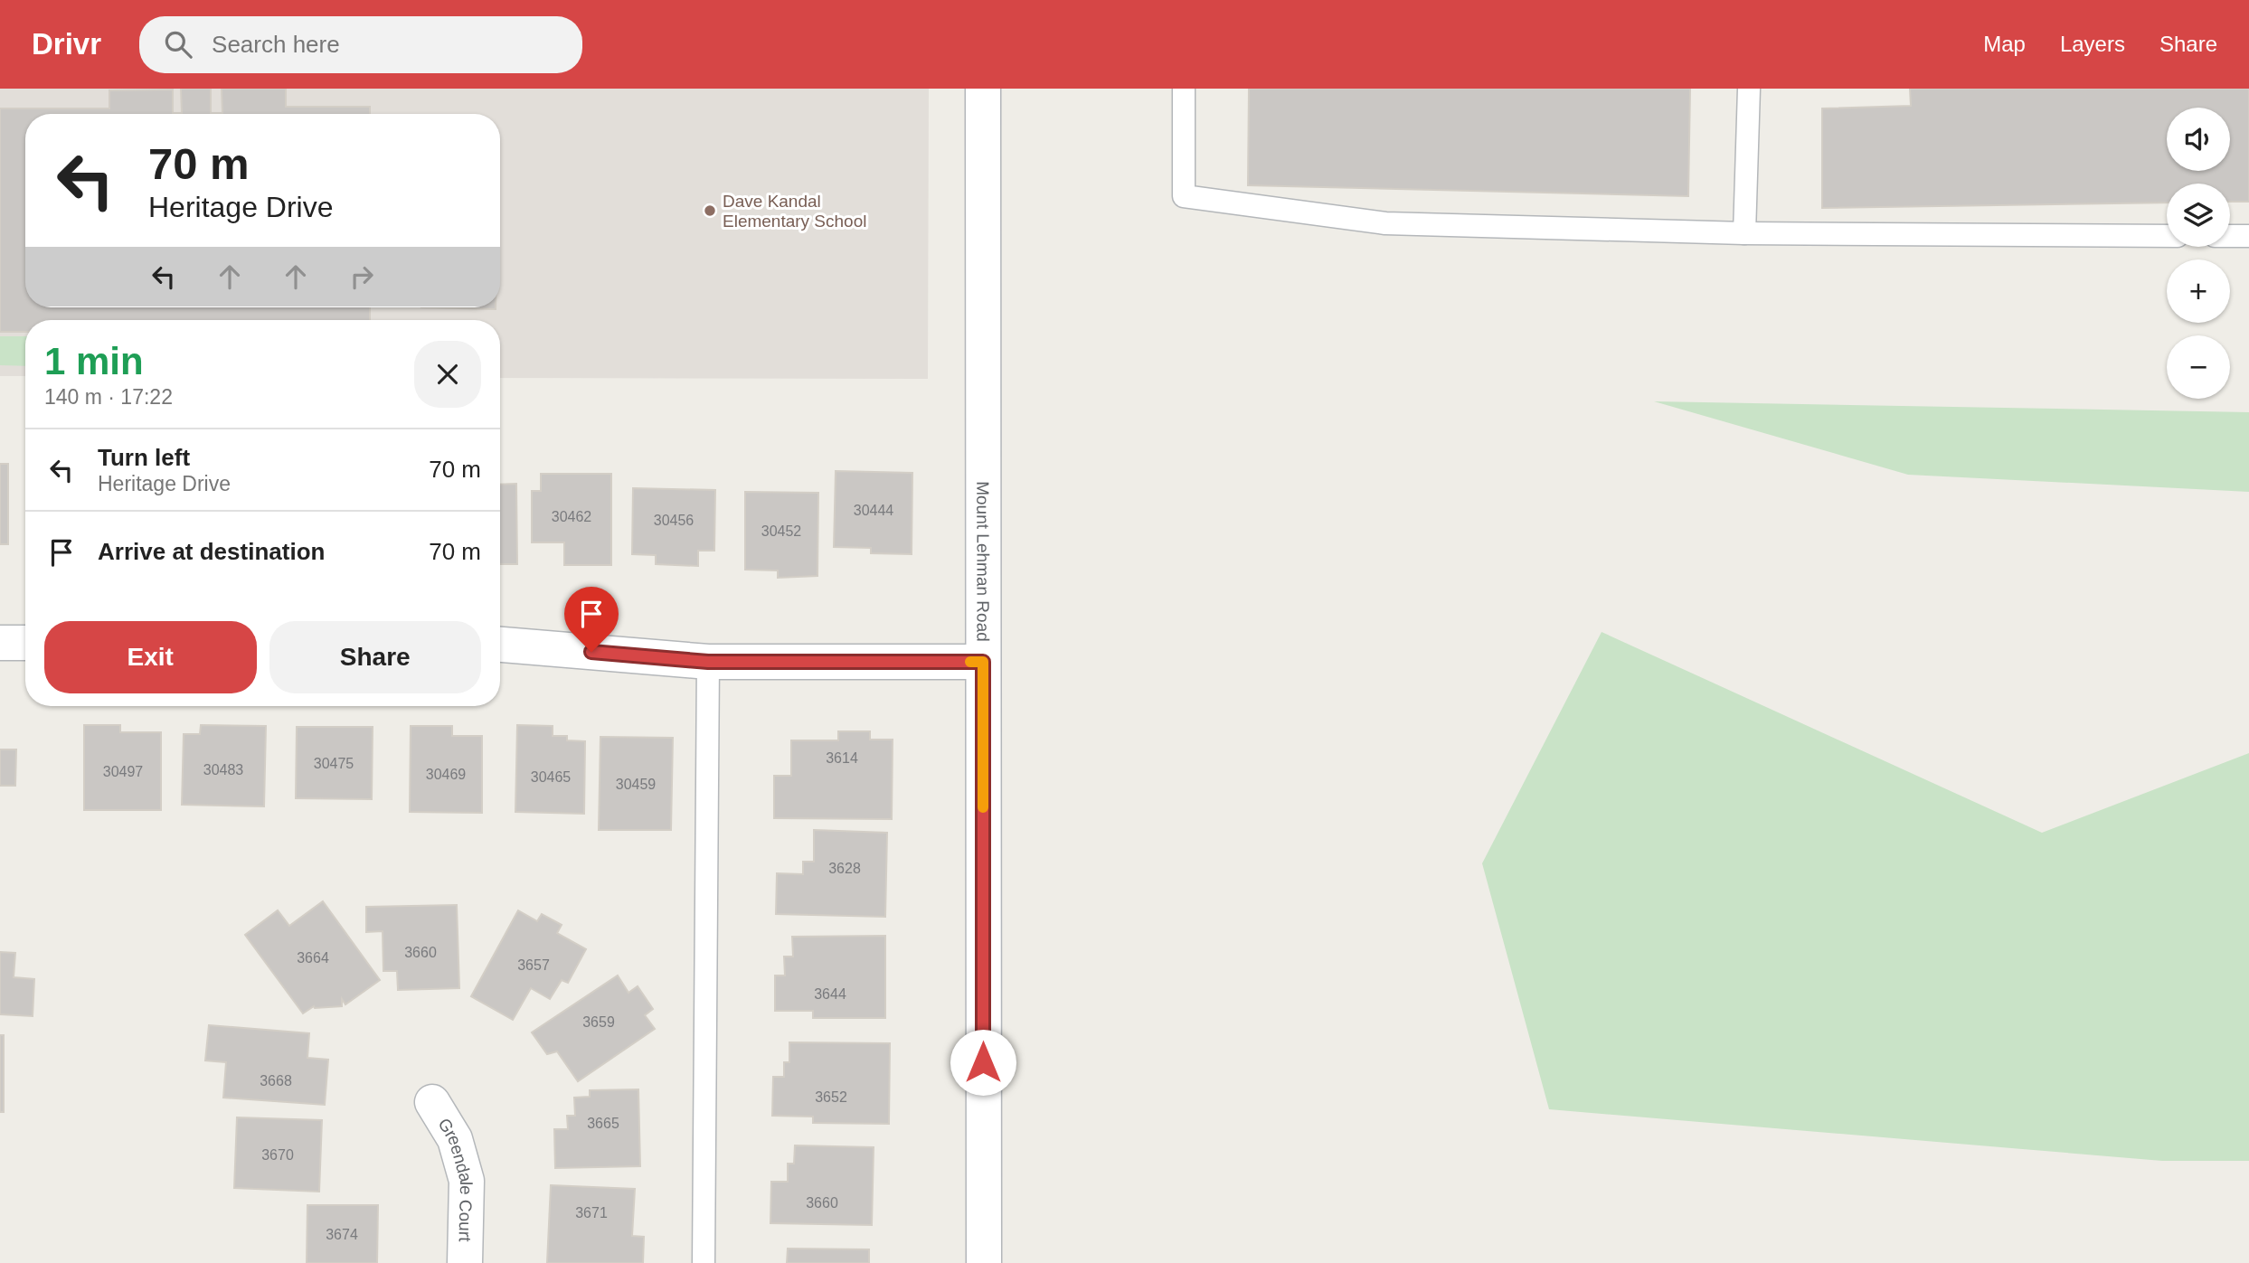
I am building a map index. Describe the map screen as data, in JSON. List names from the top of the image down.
{
  "streets": {
    "main road": ["Mount Lehman Road", "Greendale Court"]
  },
  "places": ["Dave Kandal Elementary School"],
  "house_numbers": [
    "30444",
    "30462",
    "30456",
    "30452",
    "3614",
    "30475",
    "30483",
    "30497",
    "30469",
    "30465",
    "30459",
    "3628",
    "3660",
    "3664",
    "3657",
    "3644",
    "3659",
    "3668",
    "3652",
    "3665",
    "3670",
    "3660",
    "3671",
    "3674"
  ],
  "page": {
    "header": "Drivr",
    "search": "Search here",
    "nav": ["Map", "Layers", "Share"],
    "map_buttons": ["+", "−"],
    "turn": ["70 m", "Heritage Drive"],
    "heading": ["1 min", "140 m · 17:22"],
    "list": [
      {
        "name": "Turn left",
        "note": "Heritage Drive",
        "value": "70 m"
      },
      {
        "name": "Arrive at destination",
        "value": "70 m"
      }
    ],
    "buttons": ["Exit", "Share"]
  }
}
